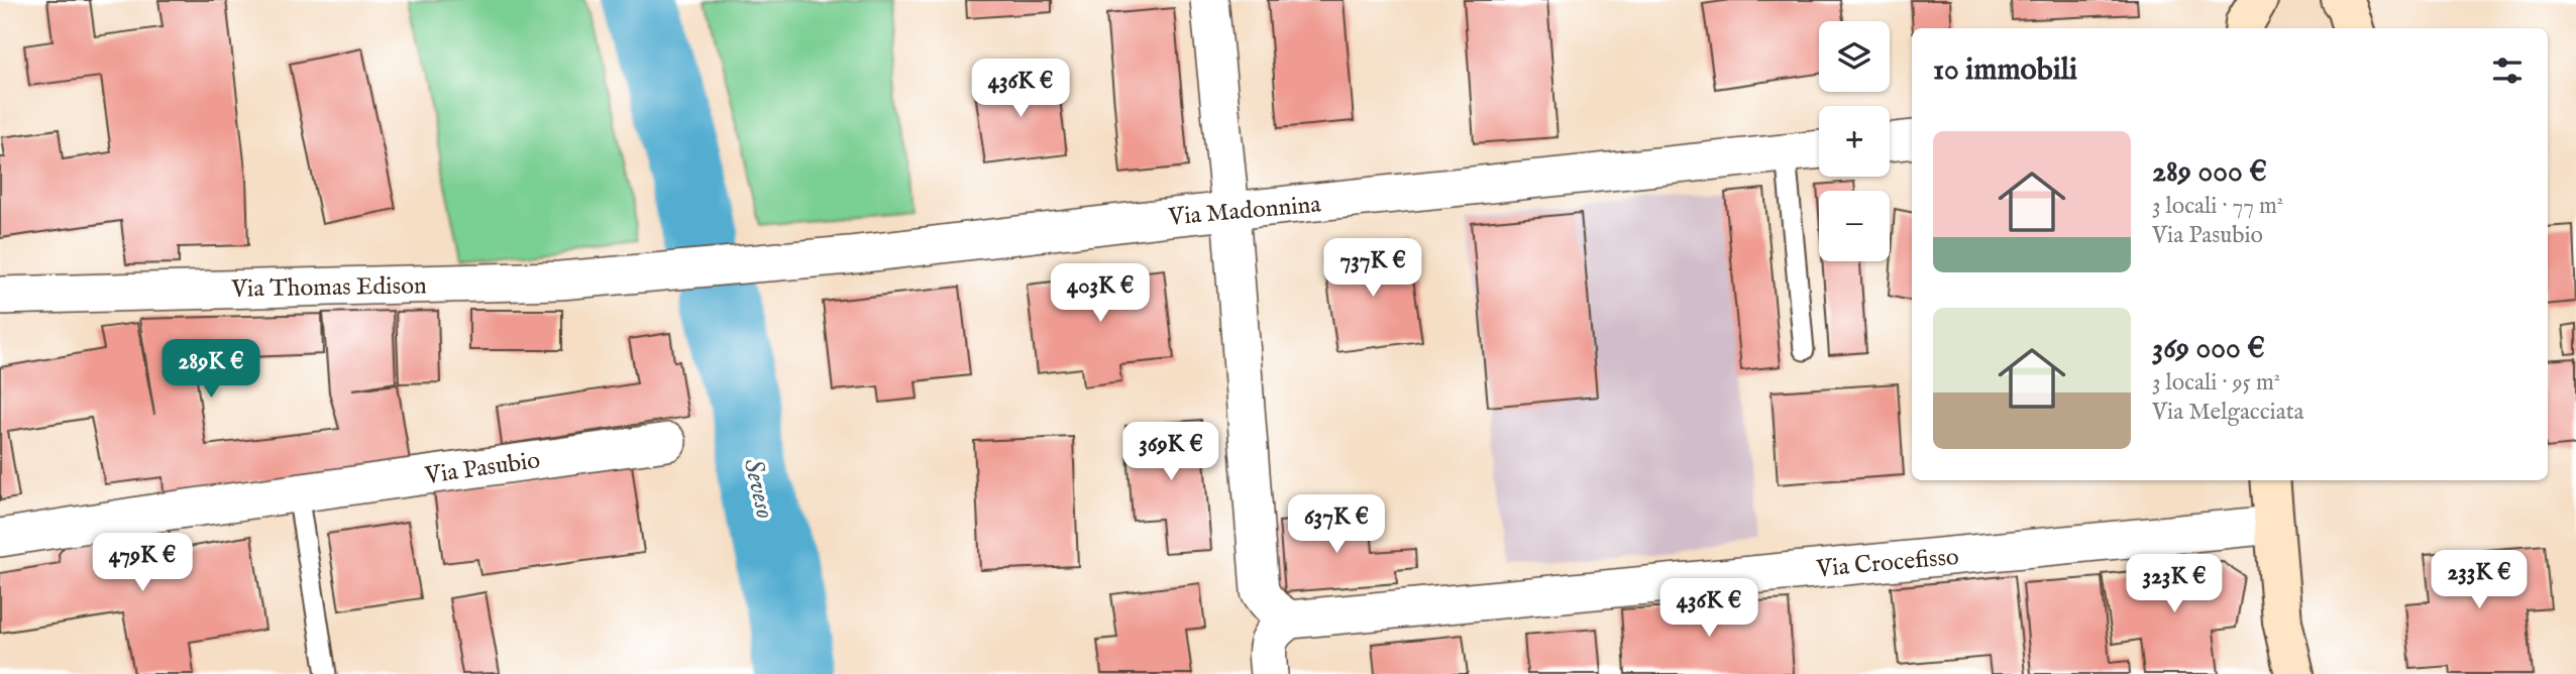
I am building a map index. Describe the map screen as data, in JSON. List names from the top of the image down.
{
  "streets": {
    "street": [
      "Via Madonnina",
      "Via Thomas Edison",
      "Via Pasubio",
      "Via Crocefisso"
    ]
  },
  "crossings": [
    ["Via Madonnina", "Via Thomas Edison"]
  ],
  "water": ["Seveso"],
  "page": {
    "map_buttons": ["+", "−"],
    "heading": "10 immobili",
    "price": [
      "436K €",
      "737K €",
      "403K €",
      "289K €",
      "369K €",
      "637K €",
      "479K €",
      "233K €",
      "323K €",
      "436K €"
    ],
    "list": [
      {
        "name": "289 000 €",
        "note": "3 locali · 77 m² · Via Pasubio"
      },
      {
        "name": "369 000 €",
        "note": "3 locali · 95 m² · Via Melgacciata"
      }
    ]
  }
}
